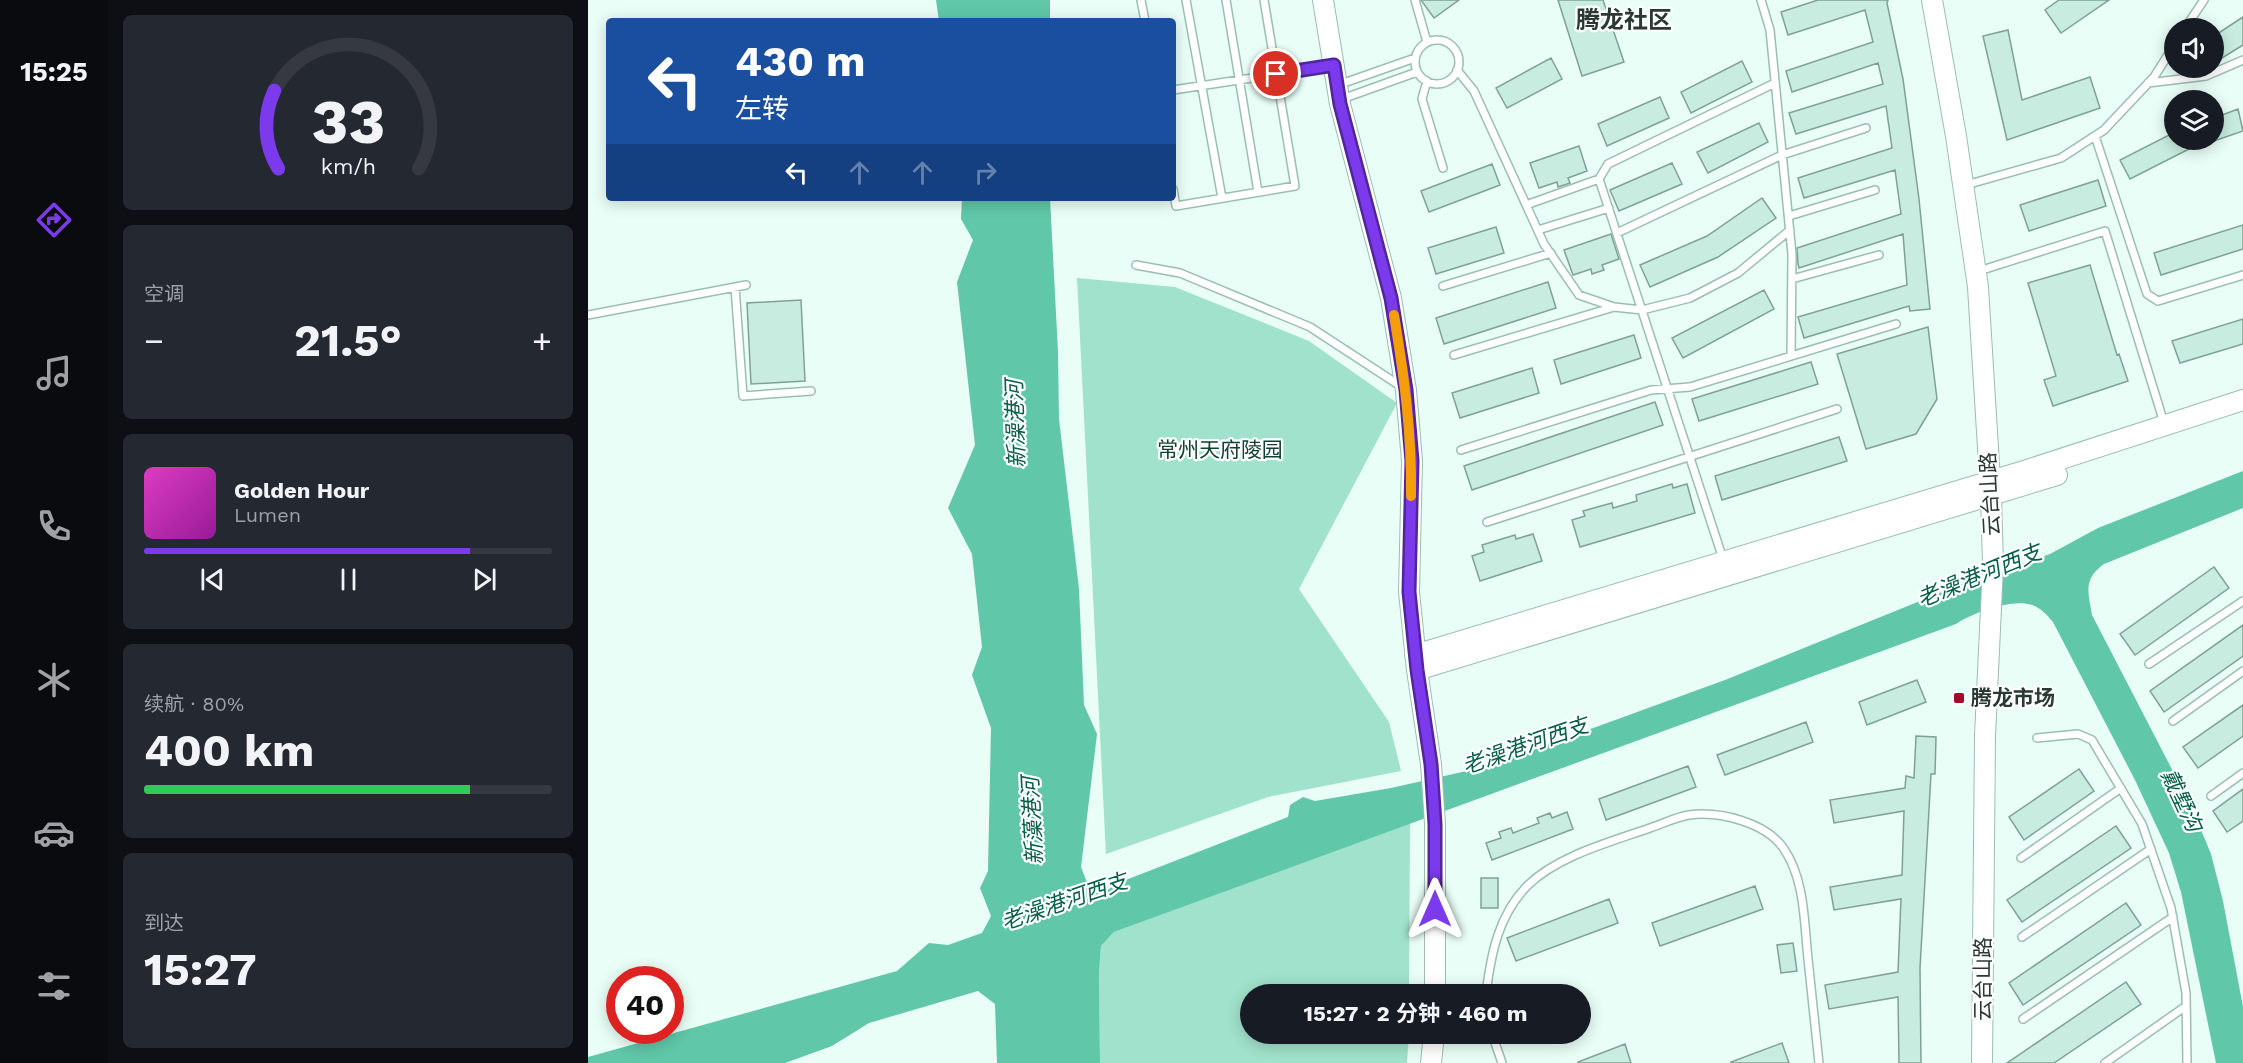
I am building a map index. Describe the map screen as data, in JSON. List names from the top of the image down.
{
  "streets": {
    "street": ["云台山路"]
  },
  "districts": ["腾龙社区"],
  "water": [
    "新澡港河",
    "老澡港河西支",
    "戴墅沟",
    "新藻港河"
  ],
  "parks": ["常州天府陵园"],
  "places": {
    "transit": ["腾龙市场"]
  },
  "page": {
    "tabs": "15:25",
    "turn": ["430 m", "左转"],
    "tile": [
      "空调",
      ["续航 · 80%", "400 km"],
      ["到达", "15:27"]
    ],
    "heat": ["−", "21.5°", "+"],
    "song": ["Golden Hour", "Lumen"],
    "limit": "40",
    "trip": "15:27 · 2 分钟 · 460 m",
    "gauge": ["33", "km/h"]
  }
}
